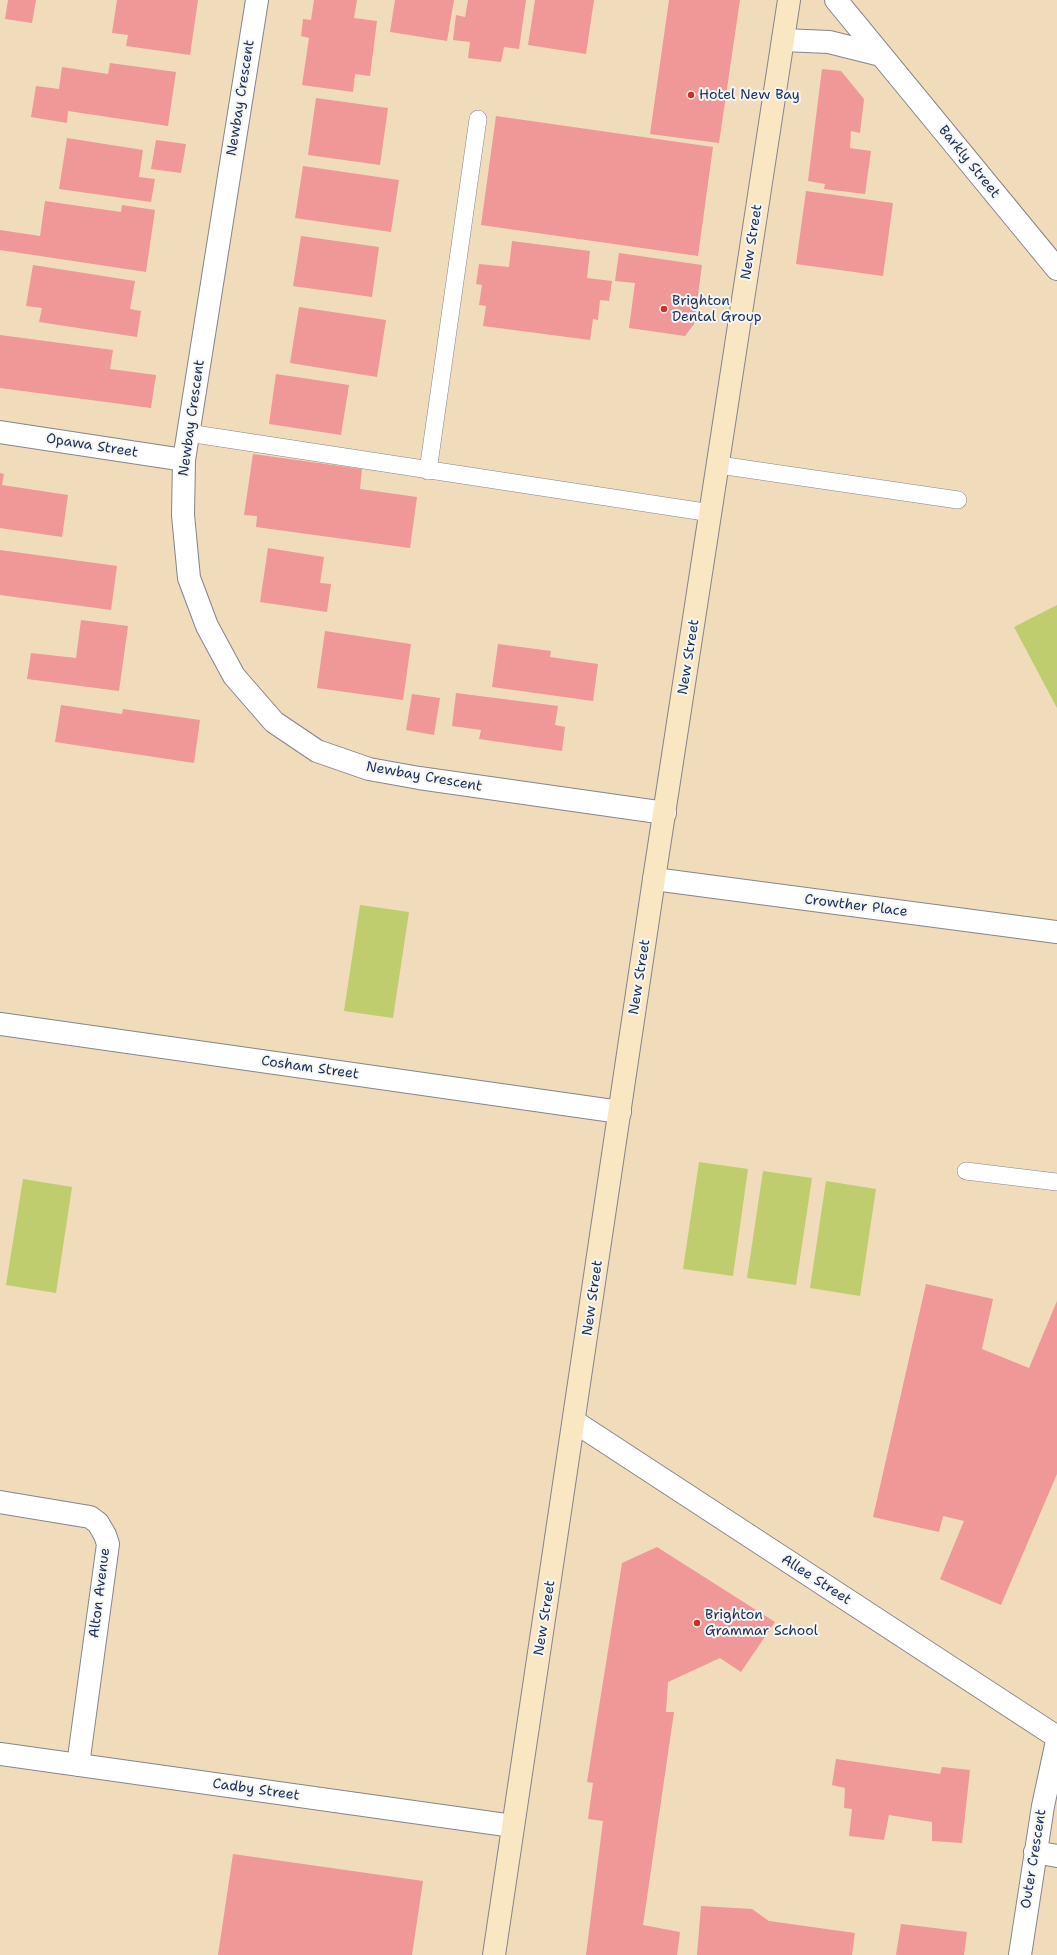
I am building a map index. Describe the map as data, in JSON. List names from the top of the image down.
{
  "streets": {
    "main road": ["New Street"],
    "street": [
      "Newbay Crescent",
      "Barkly Street",
      "Opawa Street",
      "Crowther Place",
      "Cosham Street",
      "Allee Street",
      "Alton Avenue",
      "Cadby Street",
      "Outer Crescent"
    ]
  },
  "crossings": [
    ["Newbay Crescent", "New Street"],
    ["Newbay Crescent", "Opawa Street"],
    ["New Street", "Crowther Place"],
    ["New Street", "Cosham Street"],
    ["New Street", "Allee Street"],
    ["New Street", "Cadby Street"],
    ["Alton Avenue", "Cadby Street"]
  ],
  "places": ["Hotel New Bay", "Brighton Dental Group", "Brighton Grammar School"]
}
